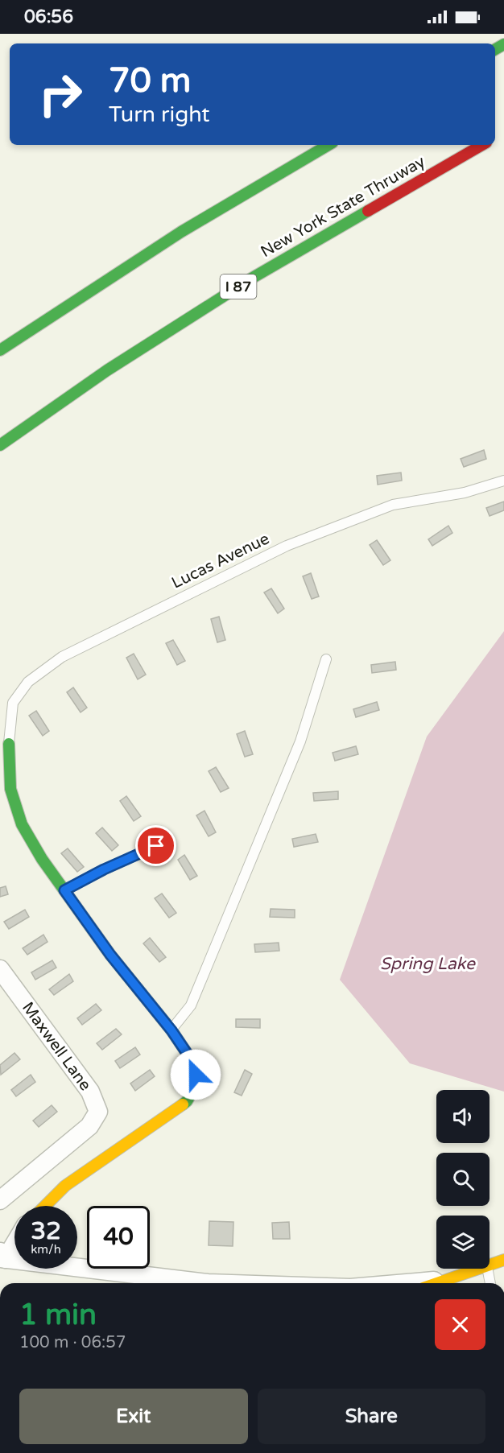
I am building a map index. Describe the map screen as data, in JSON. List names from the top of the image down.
{
  "streets": {
    "main road": ["New York State Thruway", "I 87"],
    "street": ["Maxwell Lane"],
    "lane": ["Lucas Avenue"]
  },
  "water": ["Spring Lake"],
  "page": {
    "status": "06:56",
    "turn": ["70 m", "Turn right"],
    "speed": "32 km/h",
    "limit": "40",
    "heading": ["1 min", "100 m · 06:57"],
    "buttons": ["Exit", "Share"]
  }
}
